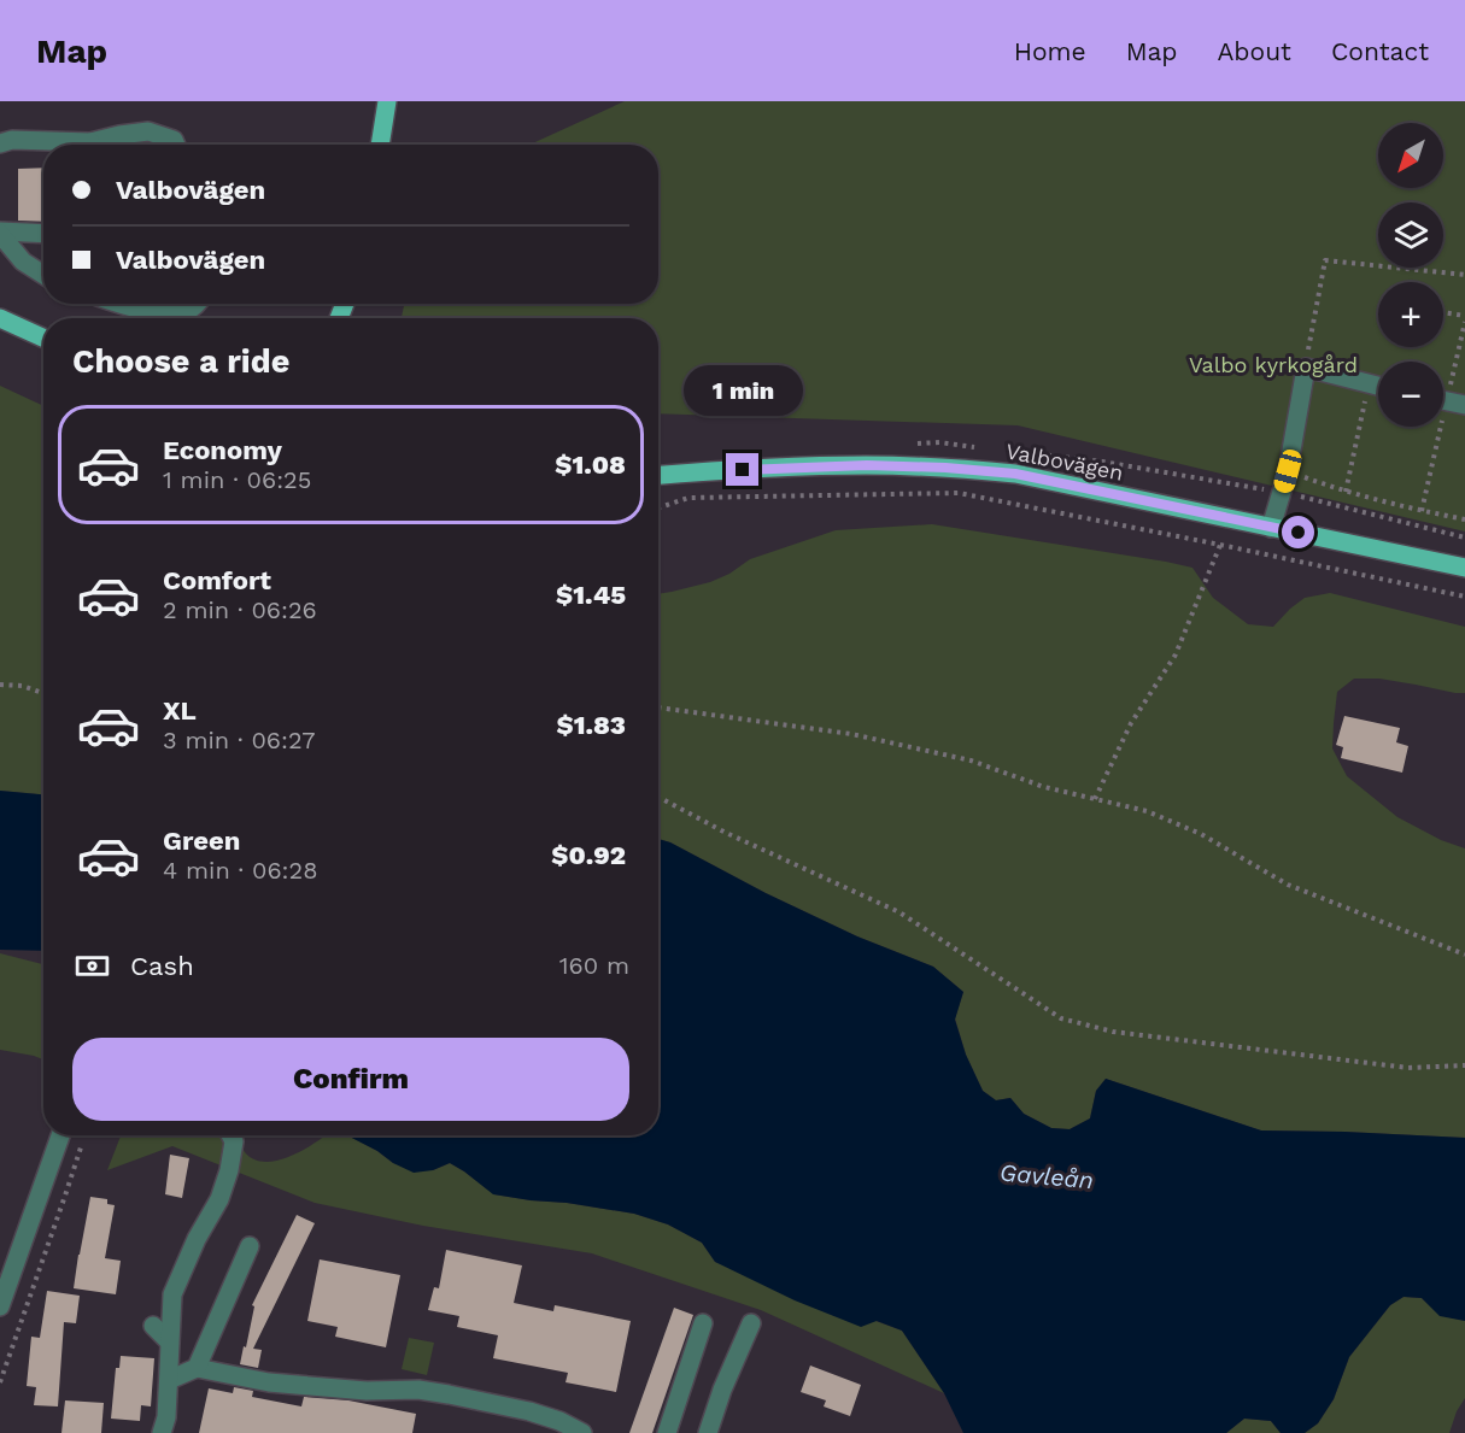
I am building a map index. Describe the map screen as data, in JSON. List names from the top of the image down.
{
  "streets": {
    "main road": ["Valbovägen"]
  },
  "water": ["Gavleån"],
  "parks": ["Valbo kyrkogård"],
  "north": "bottom left",
  "page": {
    "header": "Map",
    "nav": [
      "Home",
      "Map",
      "About",
      "Contact"
    ],
    "map_buttons": ["+", "−"],
    "banner": ["Valbovägen", "Valbovägen"],
    "heading": "Choose a ride",
    "bubble": "1 min",
    "list": [
      {
        "name": "Economy",
        "note": "1 min · 06:25",
        "value": "$1.08"
      },
      {
        "name": "Comfort",
        "note": "2 min · 06:26",
        "value": "$1.45"
      },
      {
        "name": "XL",
        "note": "3 min · 06:27",
        "value": "$1.83"
      },
      {
        "name": "Green",
        "note": "4 min · 06:28",
        "value": "$0.92"
      }
    ],
    "pay": ["Cash", "160 m"],
    "buttons": "Confirm"
  }
}
